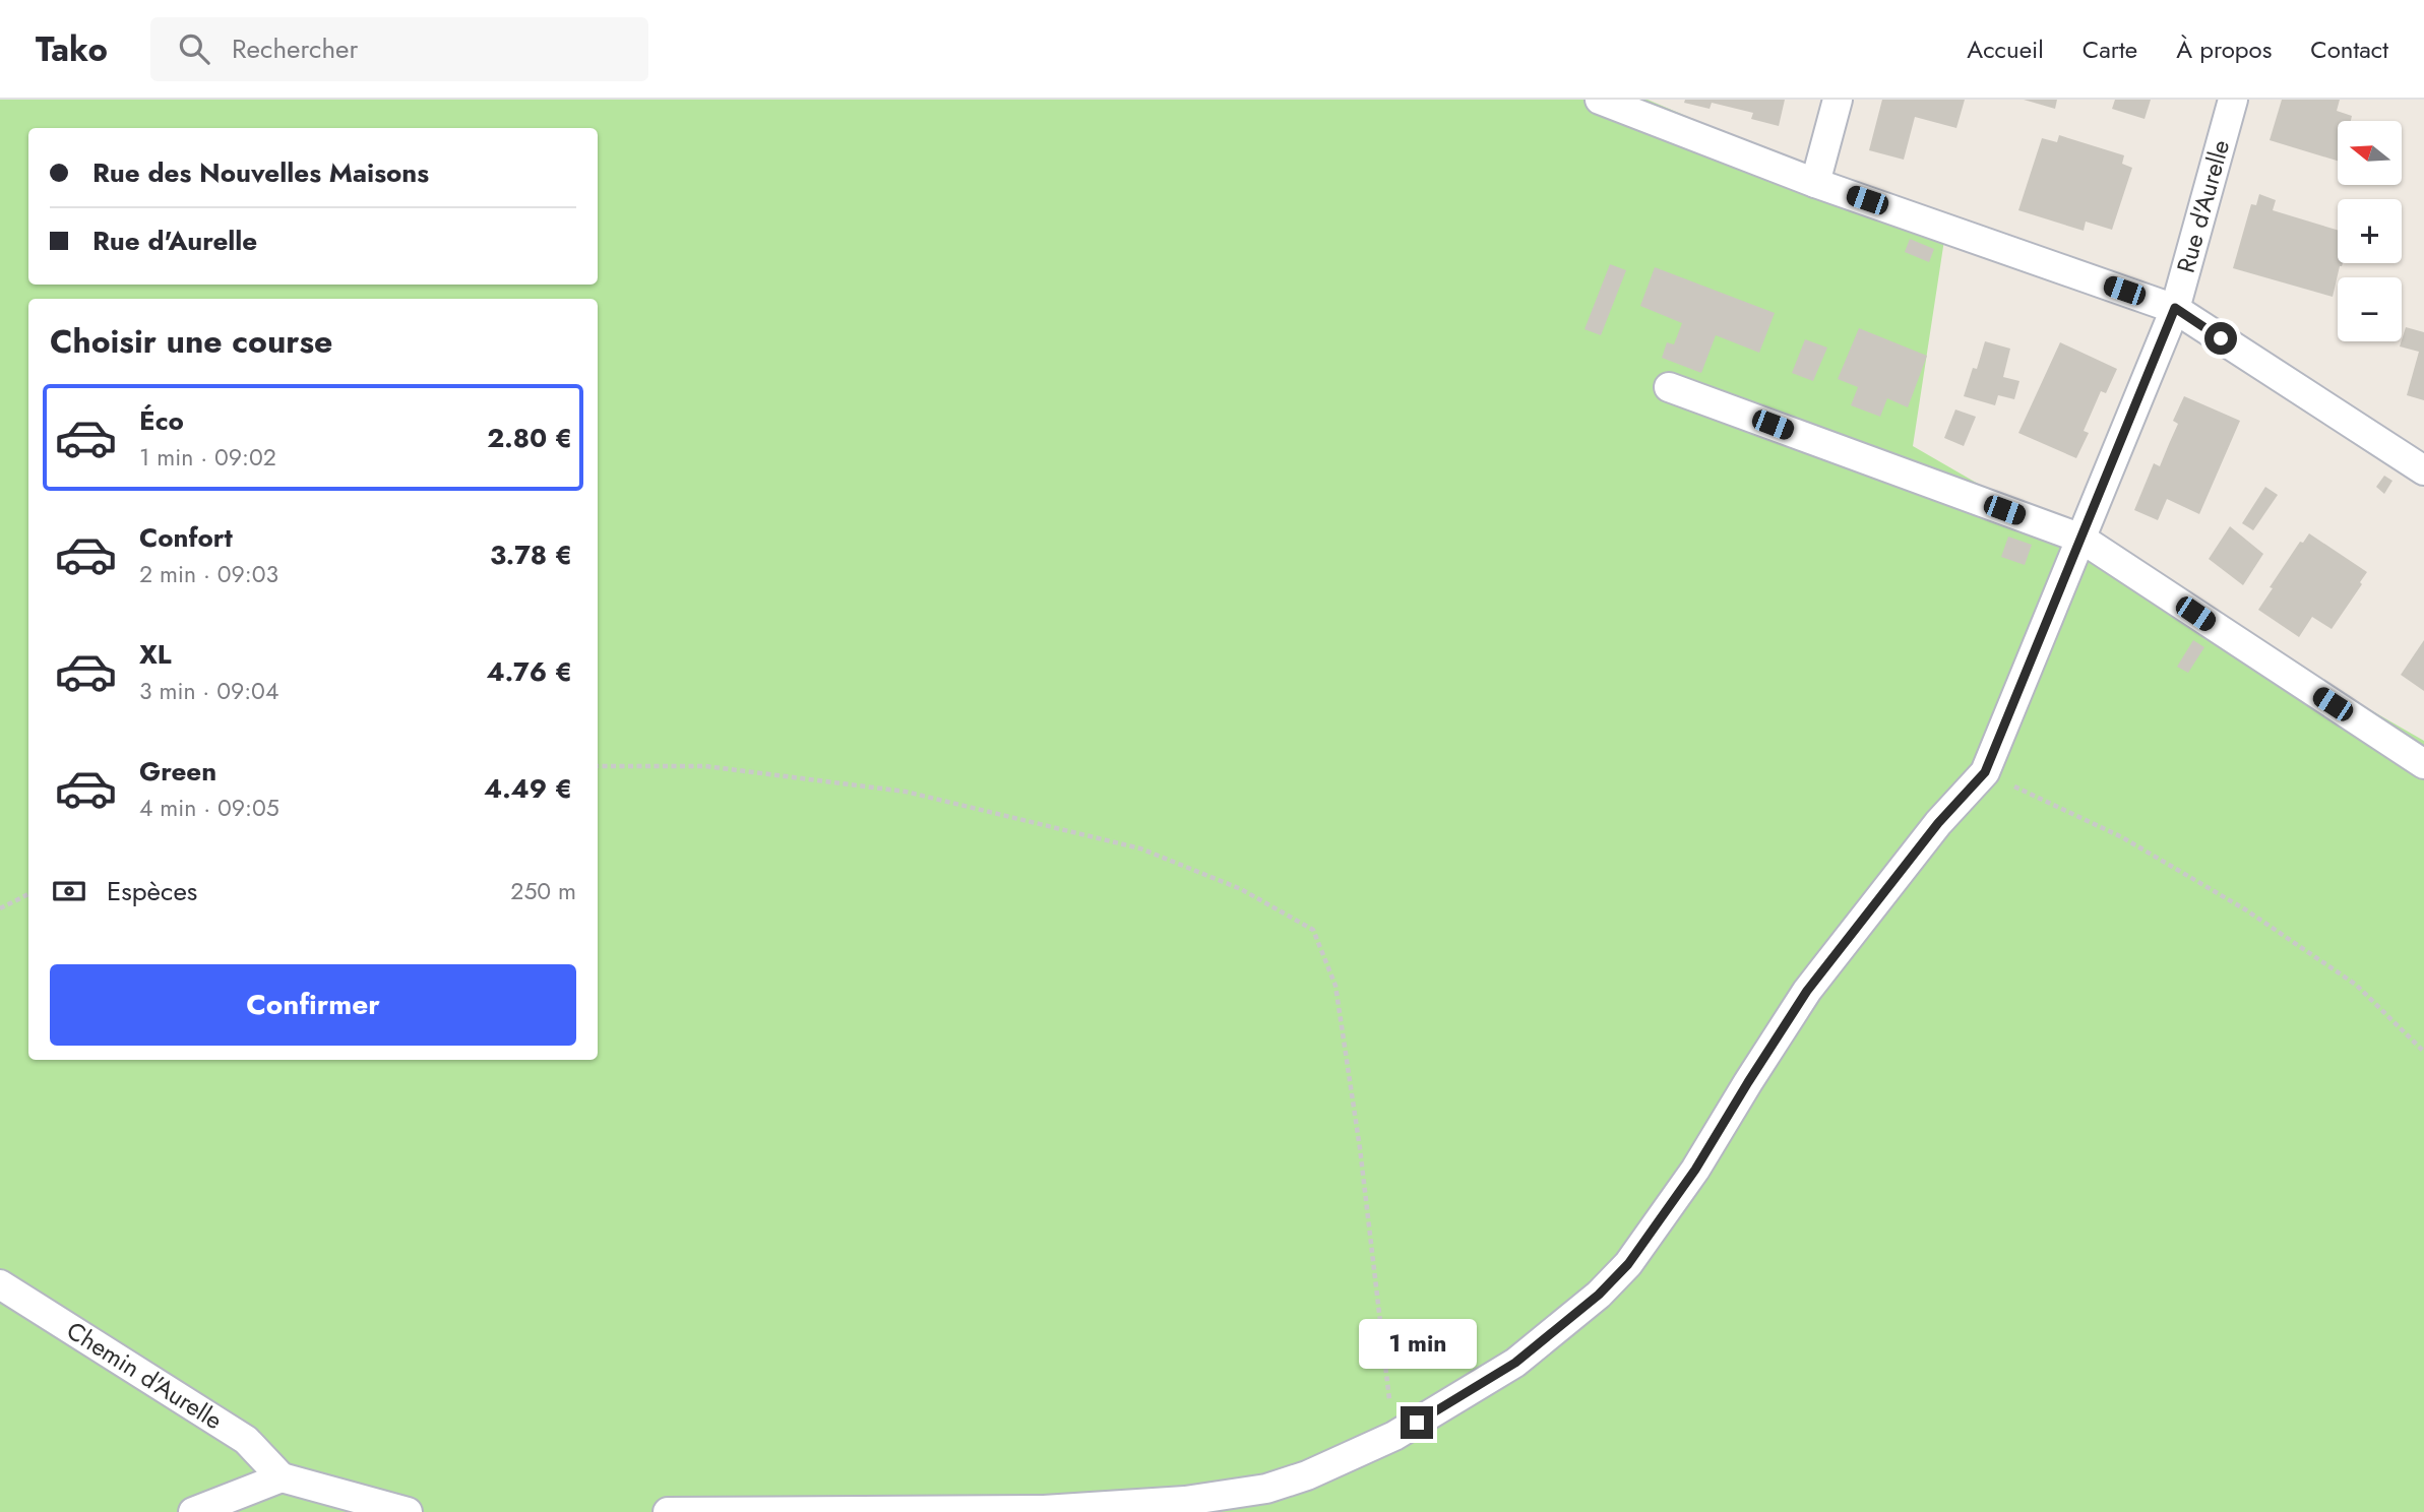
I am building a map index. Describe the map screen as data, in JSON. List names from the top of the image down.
{
  "streets": {
    "street": ["Rue d'Aurelle", "Chemin d'Aurelle"]
  },
  "north": "left",
  "page": {
    "header": "Tako",
    "search": "Rechercher",
    "nav": [
      "Accueil",
      "Carte",
      "À propos",
      "Contact"
    ],
    "map_buttons": ["+", "−"],
    "banner": ["Rue des Nouvelles Maisons", "Rue d'Aurelle"],
    "heading": "Choisir une course",
    "list": [
      {
        "name": "Éco",
        "note": "1 min · 09:02",
        "value": "2.80 €"
      },
      {
        "name": "Confort",
        "note": "2 min · 09:03",
        "value": "3.78 €"
      },
      {
        "name": "XL",
        "note": "3 min · 09:04",
        "value": "4.76 €"
      },
      {
        "name": "Green",
        "note": "4 min · 09:05",
        "value": "4.49 €"
      }
    ],
    "pay": ["Espèces", "250 m"],
    "buttons": "Confirmer",
    "bubble": "1 min"
  }
}
